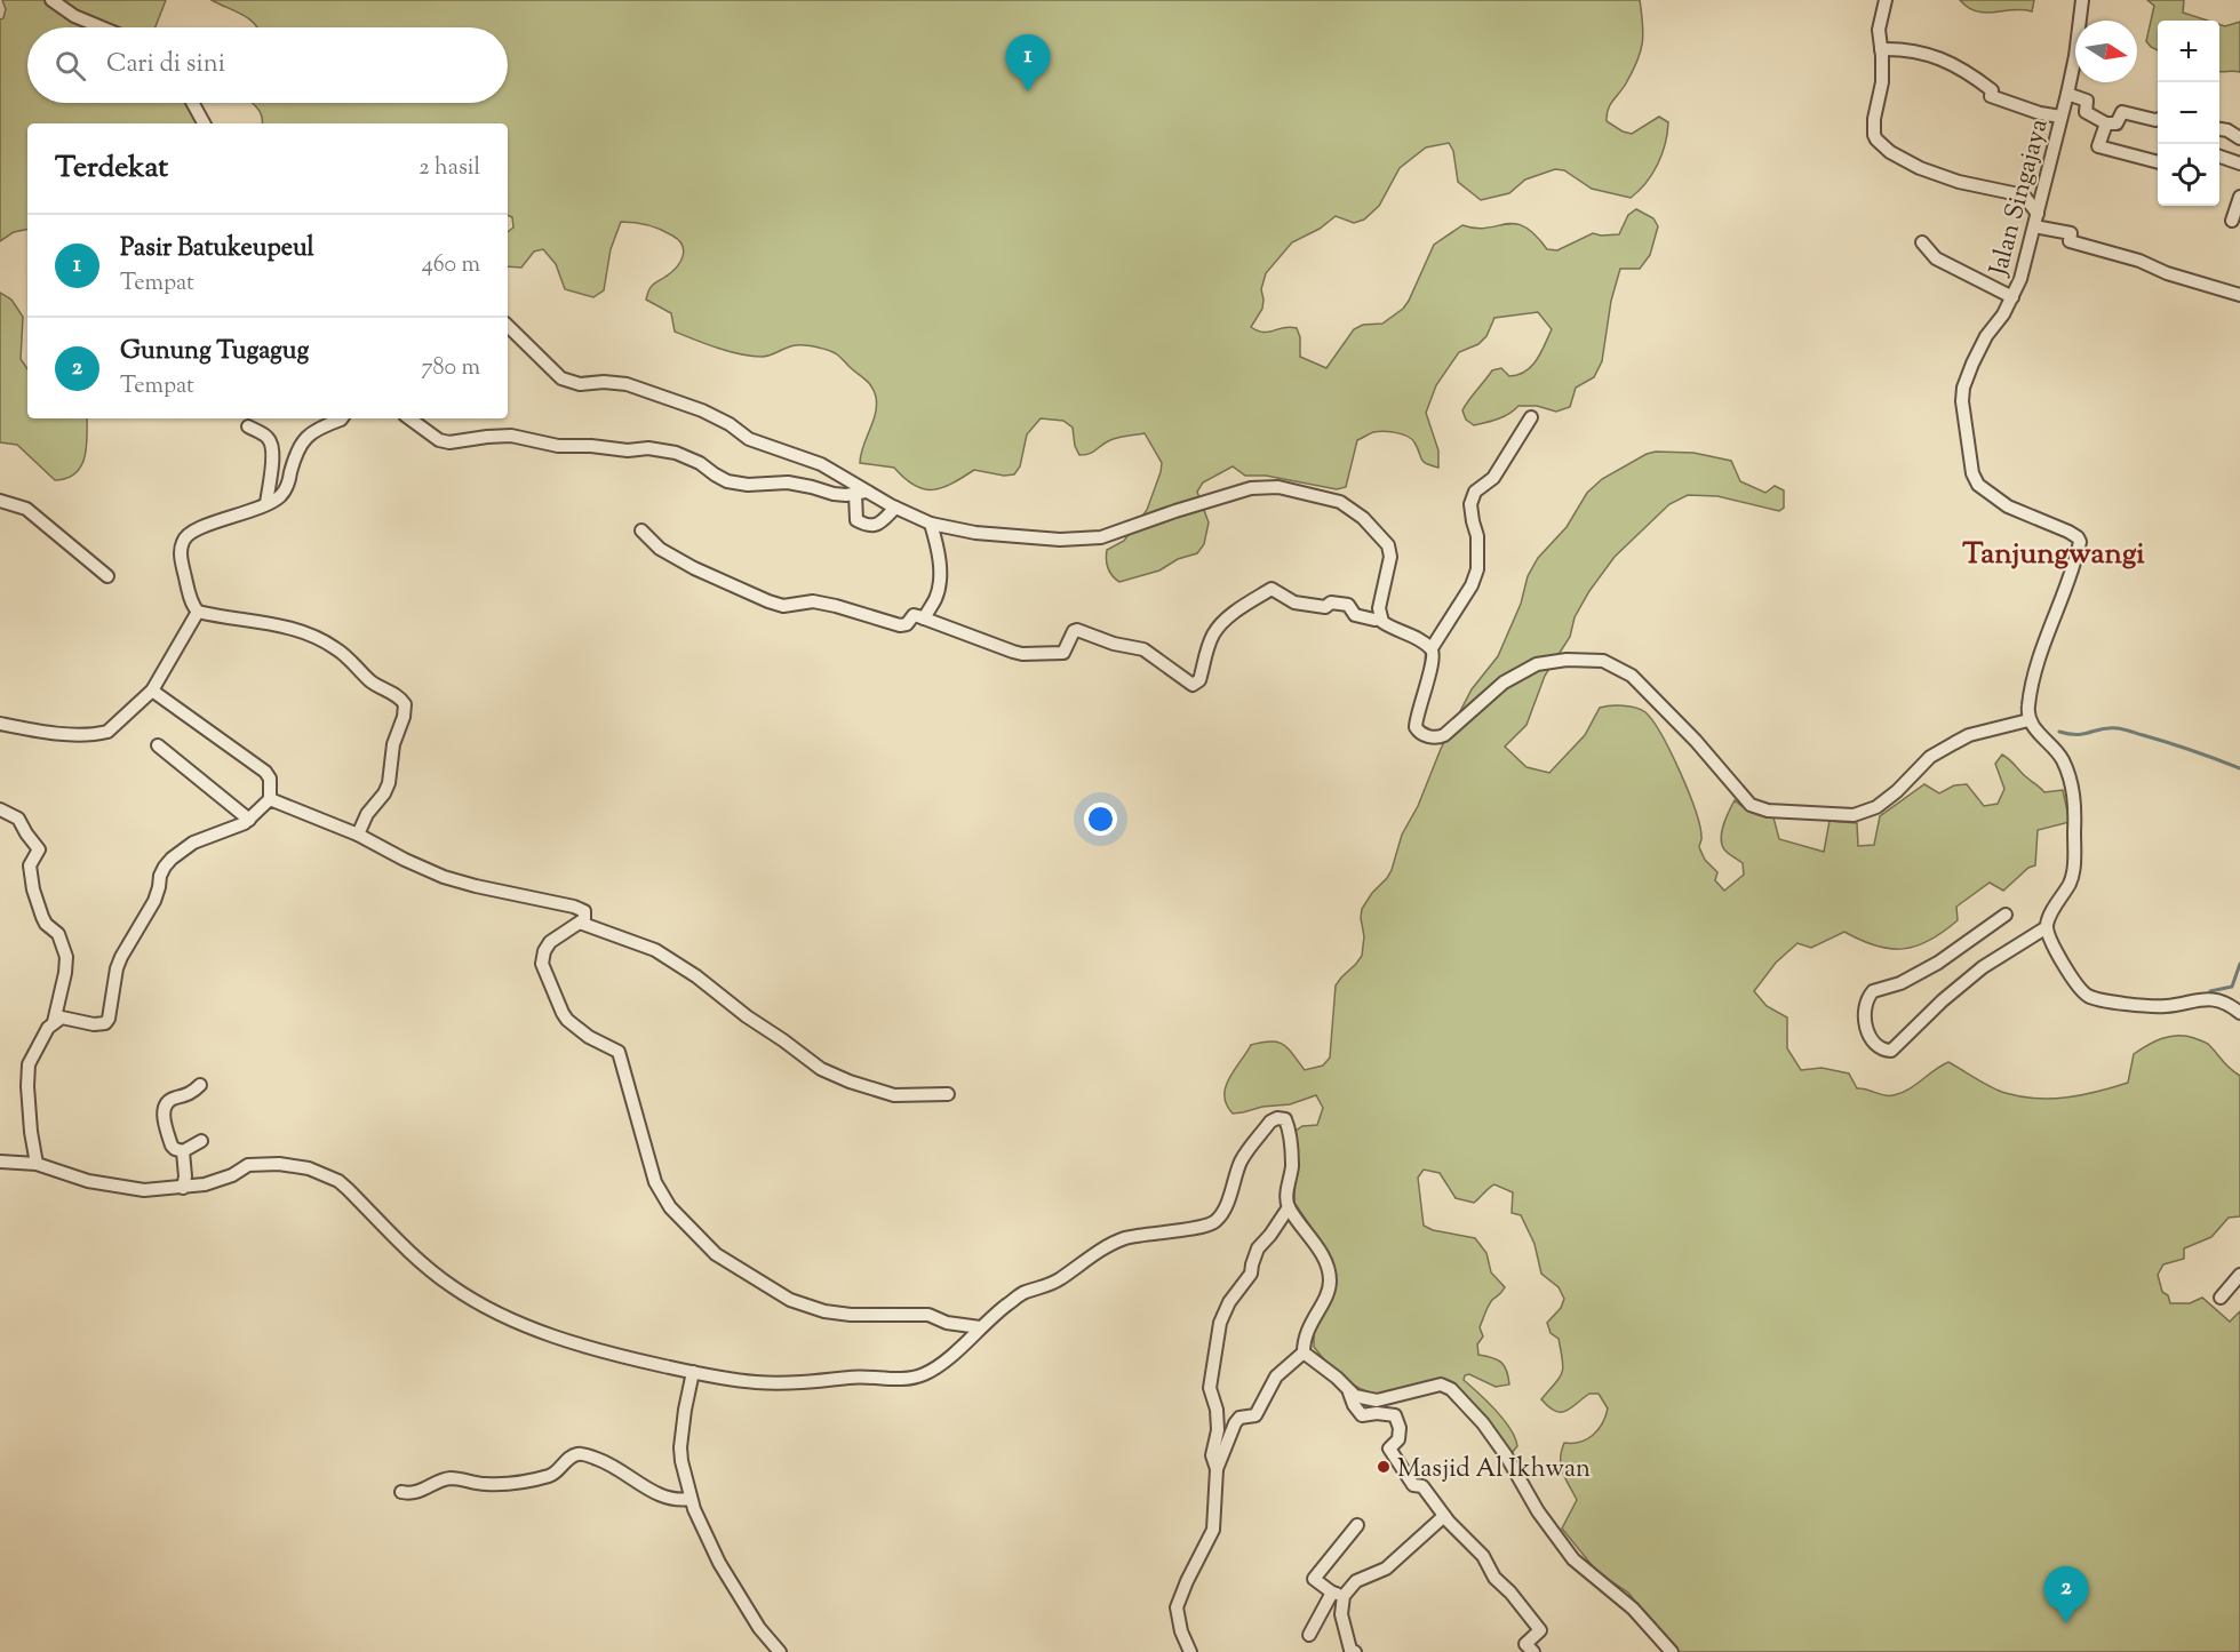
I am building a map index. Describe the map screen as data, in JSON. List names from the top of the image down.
{
  "streets": {
    "street": ["Jalan Singajaya"]
  },
  "districts": ["Tanjungwangi"],
  "places": ["Masjid Al Ikhwan"],
  "north": "right",
  "page": {
    "map_buttons": ["+", "−"],
    "search": "Cari di sini",
    "pins": ["1", "2"],
    "heading": ["Terdekat", "2 hasil"],
    "list": [
      {
        "mark": "1",
        "name": "Pasir Batukeupeul",
        "note": "Tempat",
        "value": "460 m"
      },
      {
        "mark": "2",
        "name": "Gunung Tugagug",
        "note": "Tempat",
        "value": "780 m"
      }
    ]
  }
}
